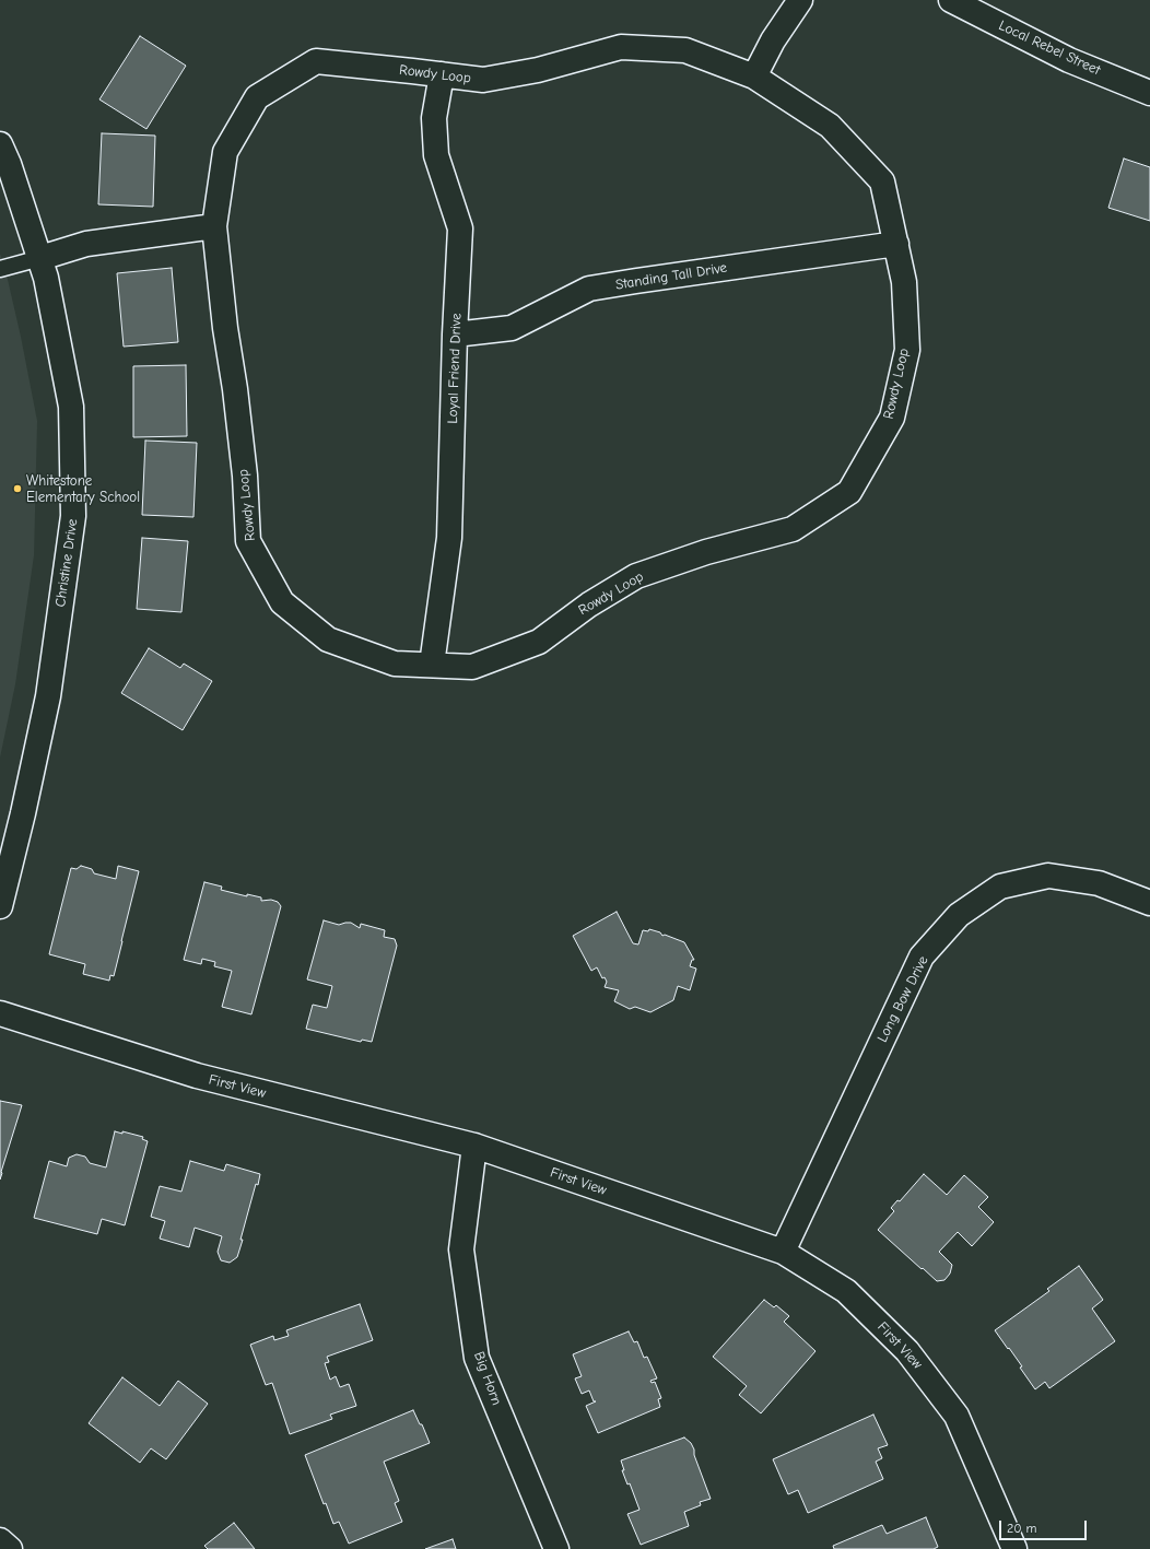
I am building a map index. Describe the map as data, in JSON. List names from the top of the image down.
{
  "streets": {
    "street": [
      "Local Rebel Street",
      "Rowdy Loop",
      "Standing Tall Drive",
      "Loyal Friend Drive",
      "Christine Drive",
      "Long Bow Drive",
      "First View",
      "Big Horn"
    ]
  },
  "crossings": [
    ["Rowdy Loop", "Standing Tall Drive"],
    ["Rowdy Loop", "Loyal Friend Drive"],
    ["Standing Tall Drive", "Loyal Friend Drive"],
    ["Long Bow Drive", "First View"],
    ["First View", "Big Horn"]
  ],
  "places": ["Whitestone Elementary School"],
  "scale_bar": "20 m"
}
